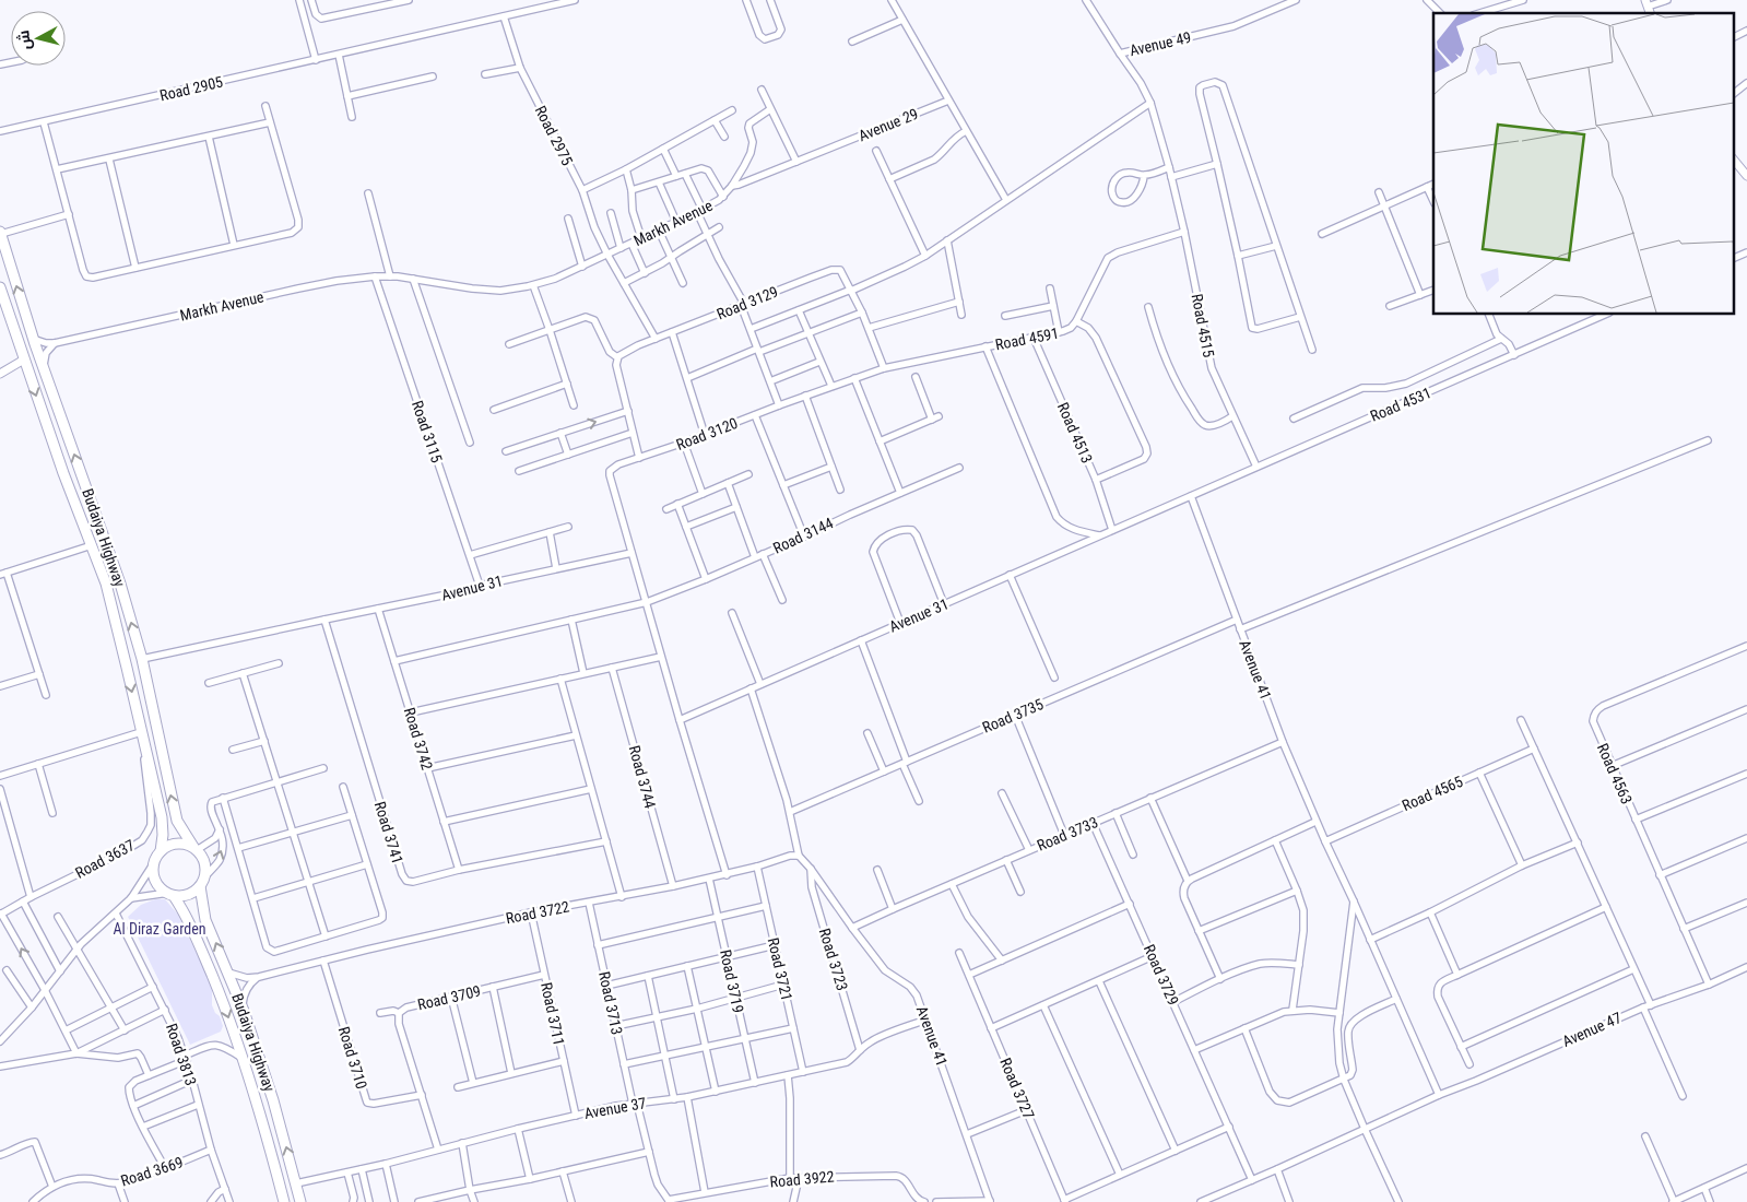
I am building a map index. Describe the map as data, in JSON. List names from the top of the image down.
{
  "streets": {
    "main road": ["Budaiya Highway"],
    "street": [
      "Avenue 49",
      "Road 2905",
      "Avenue 29",
      "Road 2975",
      "Markh Avenue",
      "Road 3129",
      "Road 4515",
      "Road 4591",
      "Road 4531",
      "Road 3115",
      "Road 4513",
      "Road 3120",
      "Road 3144",
      "Avenue 31",
      "Avenue 41",
      "Road 3735",
      "Road 3742",
      "Road 4563",
      "Road 3744",
      "Road 4565",
      "Road 3741",
      "Road 3733",
      "Road 3637",
      "Road 3722",
      "Road 3723",
      "Road 3721",
      "Road 3729",
      "Road 3719",
      "Road 3709",
      "Road 3713",
      "Road 3711",
      "Avenue 47",
      "Road 3813",
      "Road 3710",
      "Road 3727",
      "Avenue 37",
      "Road 3669",
      "Road 3922"
    ]
  },
  "crossings": [
    ["Avenue 49", "Road 4515"],
    ["Road 2905", "Road 2975"],
    ["Avenue 29", "Markh Avenue"],
    ["Road 2975", "Markh Avenue"],
    ["Road 2975", "Road 3129"],
    ["Markh Avenue", "Road 3115"],
    ["Markh Avenue", "Budaiya Highway"],
    ["Road 4515", "Road 4591"],
    ["Road 4515", "Road 4531"],
    ["Road 4591", "Road 4513"],
    ["Road 4591", "Road 3120"],
    ["Road 4531", "Avenue 31"],
    ["Road 4531", "Avenue 41"],
    ["Road 3115", "Avenue 31"],
    ["Road 4513", "Avenue 31"],
    ["Road 3120", "Avenue 31"],
    ["Road 3144", "Road 3742"],
    ["Budaiya Highway", "Avenue 31"],
    ["Budaiya Highway", "Road 3637"],
    ["Budaiya Highway", "Road 3722"],
    ["Budaiya Highway", "Avenue 37"],
    ["Avenue 31", "Avenue 41"],
    ["Avenue 31", "Road 3742"],
    ["Avenue 31", "Road 3741"],
    ["Avenue 41", "Road 3735"],
    ["Avenue 41", "Road 4565"],
    ["Avenue 41", "Road 3733"],
    ["Avenue 41", "Road 3723"],
    ["Avenue 41", "Avenue 47"],
    ["Avenue 41", "Avenue 37"],
    ["Road 3742", "Road 3741"],
    ["Road 4563", "Avenue 47"],
    ["Road 3744", "Road 3722"],
    ["Road 3733", "Road 3729"],
    ["Road 3722", "Road 3721"],
    ["Road 3722", "Road 3719"],
    ["Road 3722", "Road 3713"],
    ["Road 3722", "Road 3711"],
    ["Road 3722", "Road 3710"],
    ["Road 3723", "Avenue 37"],
    ["Road 3721", "Avenue 37"],
    ["Road 3729", "Avenue 47"],
    ["Road 3719", "Avenue 37"],
    ["Road 3709", "Road 3711"],
    ["Road 3709", "Road 3710"],
    ["Road 3709", "Avenue 37"],
    ["Road 3713", "Avenue 37"],
    ["Road 3713", "Road 3922"],
    ["Road 3711", "Avenue 37"],
    ["Road 3813", "Road 3669"]
  ],
  "parks": ["Al Diraz Garden"],
  "north": "left"
}
